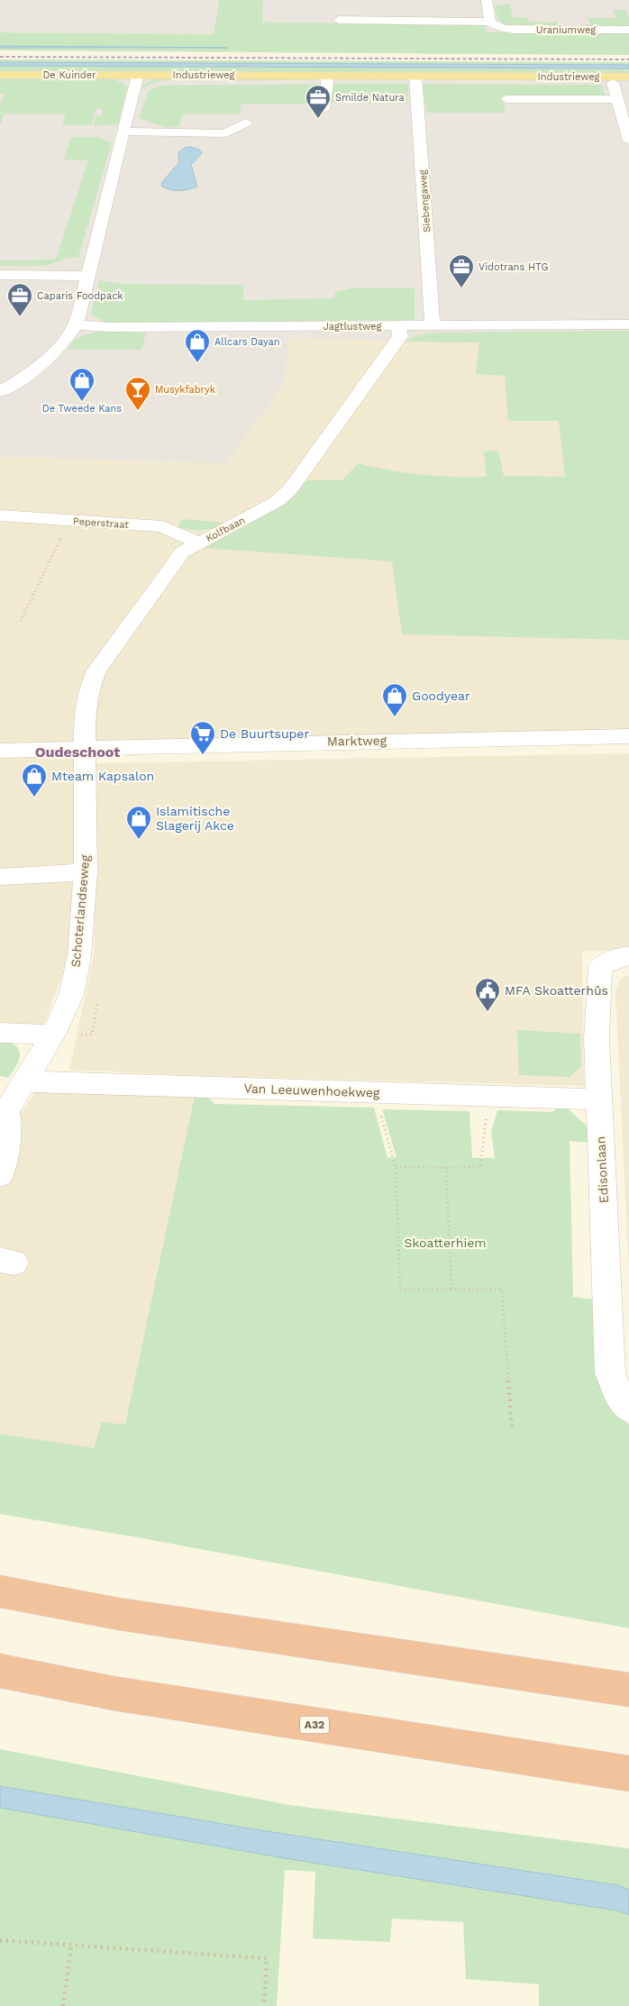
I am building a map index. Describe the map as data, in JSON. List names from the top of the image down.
{
  "streets": {
    "highway": ["A32"],
    "main road": ["De Kuinder", "Industrieweg"],
    "street": [
      "Uraniumweg",
      "Siebengaweg",
      "Jagtlustweg",
      "Peperstraat",
      "Kolfbaan",
      "Marktweg",
      "Schoterlandseweg",
      "Van Leeuwenhoekweg",
      "Edisonlaan"
    ]
  },
  "crossings": [
    ["De Kuinder", "Industrieweg"],
    ["Industrieweg", "Siebengaweg"],
    ["Siebengaweg", "Jagtlustweg"],
    ["Jagtlustweg", "Kolfbaan"],
    ["Peperstraat", "Kolfbaan"],
    ["Kolfbaan", "Marktweg"],
    ["Kolfbaan", "Schoterlandseweg"],
    ["Marktweg", "Schoterlandseweg"],
    ["Schoterlandseweg", "Van Leeuwenhoekweg"],
    ["Van Leeuwenhoekweg", "Edisonlaan"]
  ],
  "districts": ["Oudeschoot"],
  "parks": ["Skoatterhiem"],
  "places": {
    "office": ["Smilde Natura", "Vidotrans HTG", "Caparis Foodpack"],
    "shop": [
      "Allcars Dayan",
      "De Tweede Kans",
      "Goodyear",
      "Mteam Kapsalon",
      "Islamitische Slagerij Akce"
    ],
    "bar": ["Musykfabryk"],
    "supermarket": ["De Buurtsuper"],
    "public building": ["MFA Skoatterhûs"]
  }
}
